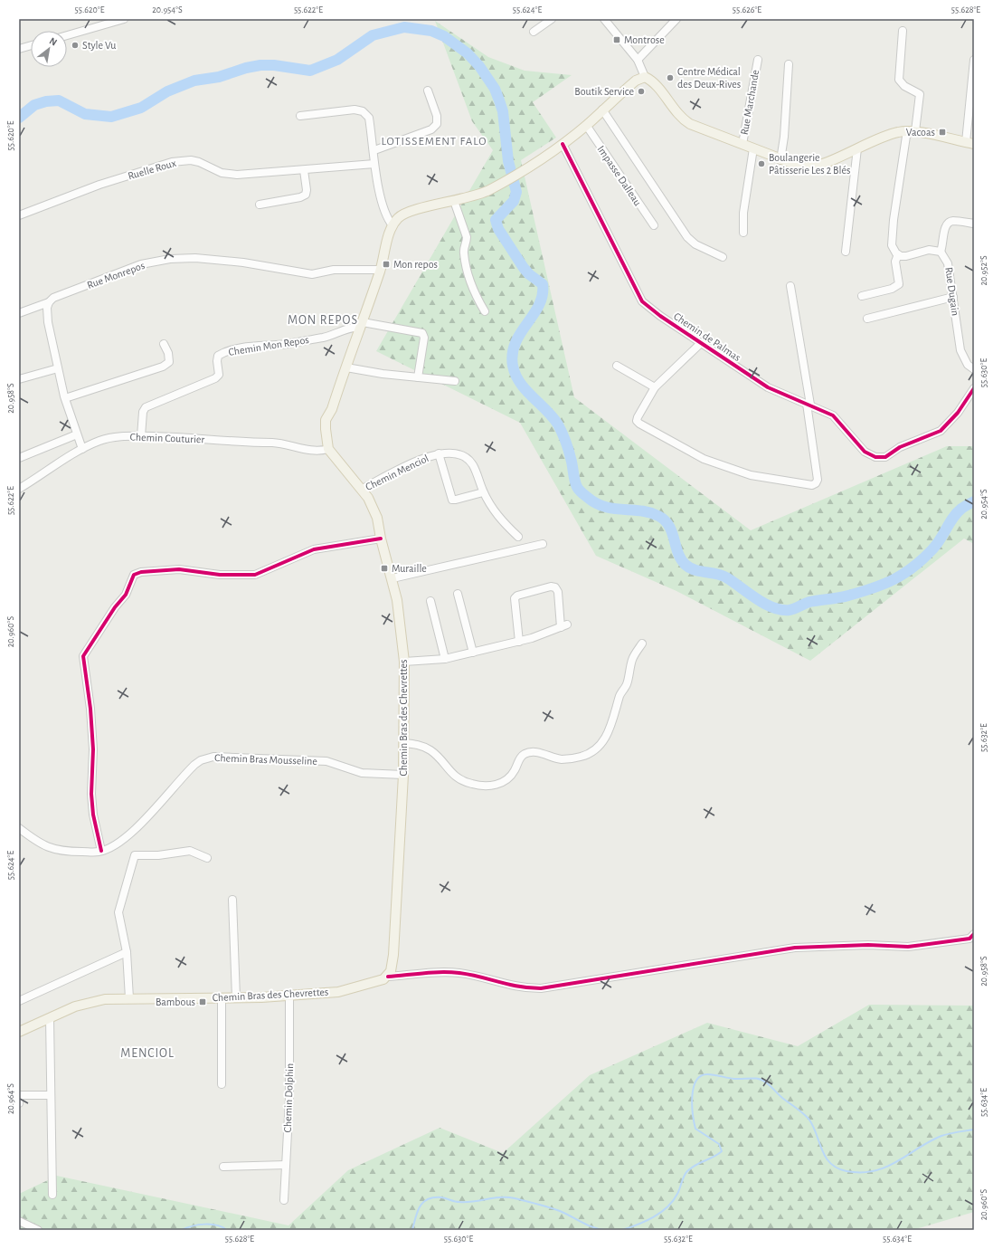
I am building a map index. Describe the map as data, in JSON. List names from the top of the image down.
{
  "streets": {
    "main road": ["Rue Marchande", "Chemin Bras des Chevrettes"],
    "street": [
      "Ruelle Roux",
      "Impasse Dalleau",
      "Rue Monrepos",
      "Rue Dugain",
      "Chemin de Palmas",
      "Chemin Mon Repos",
      "Chemin Couturier",
      "Chemin Menciol",
      "Chemin Bras Mousseline",
      "Chemin Dolphin"
    ]
  },
  "crossings": [
    ["Chemin Mon Repos", "Chemin Couturier"],
    ["Chemin Couturier", "Chemin Bras des Chevrettes"],
    ["Chemin Menciol", "Chemin Bras des Chevrettes"],
    ["Chemin Bras des Chevrettes", "Chemin Bras Mousseline"],
    ["Chemin Bras des Chevrettes", "Chemin Dolphin"]
  ],
  "districts": ["LOTISSEMENT FALO", "MON REPOS", "MENCIOL"],
  "places": {
    "transit": [
      "Montrose",
      "Vacoas",
      "Mon repos",
      "Muraille",
      "Bambous"
    ],
    "other": [
      "Style Vu",
      "Centre Médical des Deux-Rives",
      "Boutik Service",
      "Boulangerie Pâtisserie Les 2 Blés"
    ]
  },
  "north": "top right",
  "coordinates": [
    "55.620°E",
    "20.954°S",
    "55.622°E",
    "55.624°E",
    "55.626°E",
    "55.628°E",
    "20.952°S",
    "55.630°E",
    "20.958°S",
    "20.960°S",
    "55.632°E",
    "20.964°S",
    "55.634°E"
  ]
}
